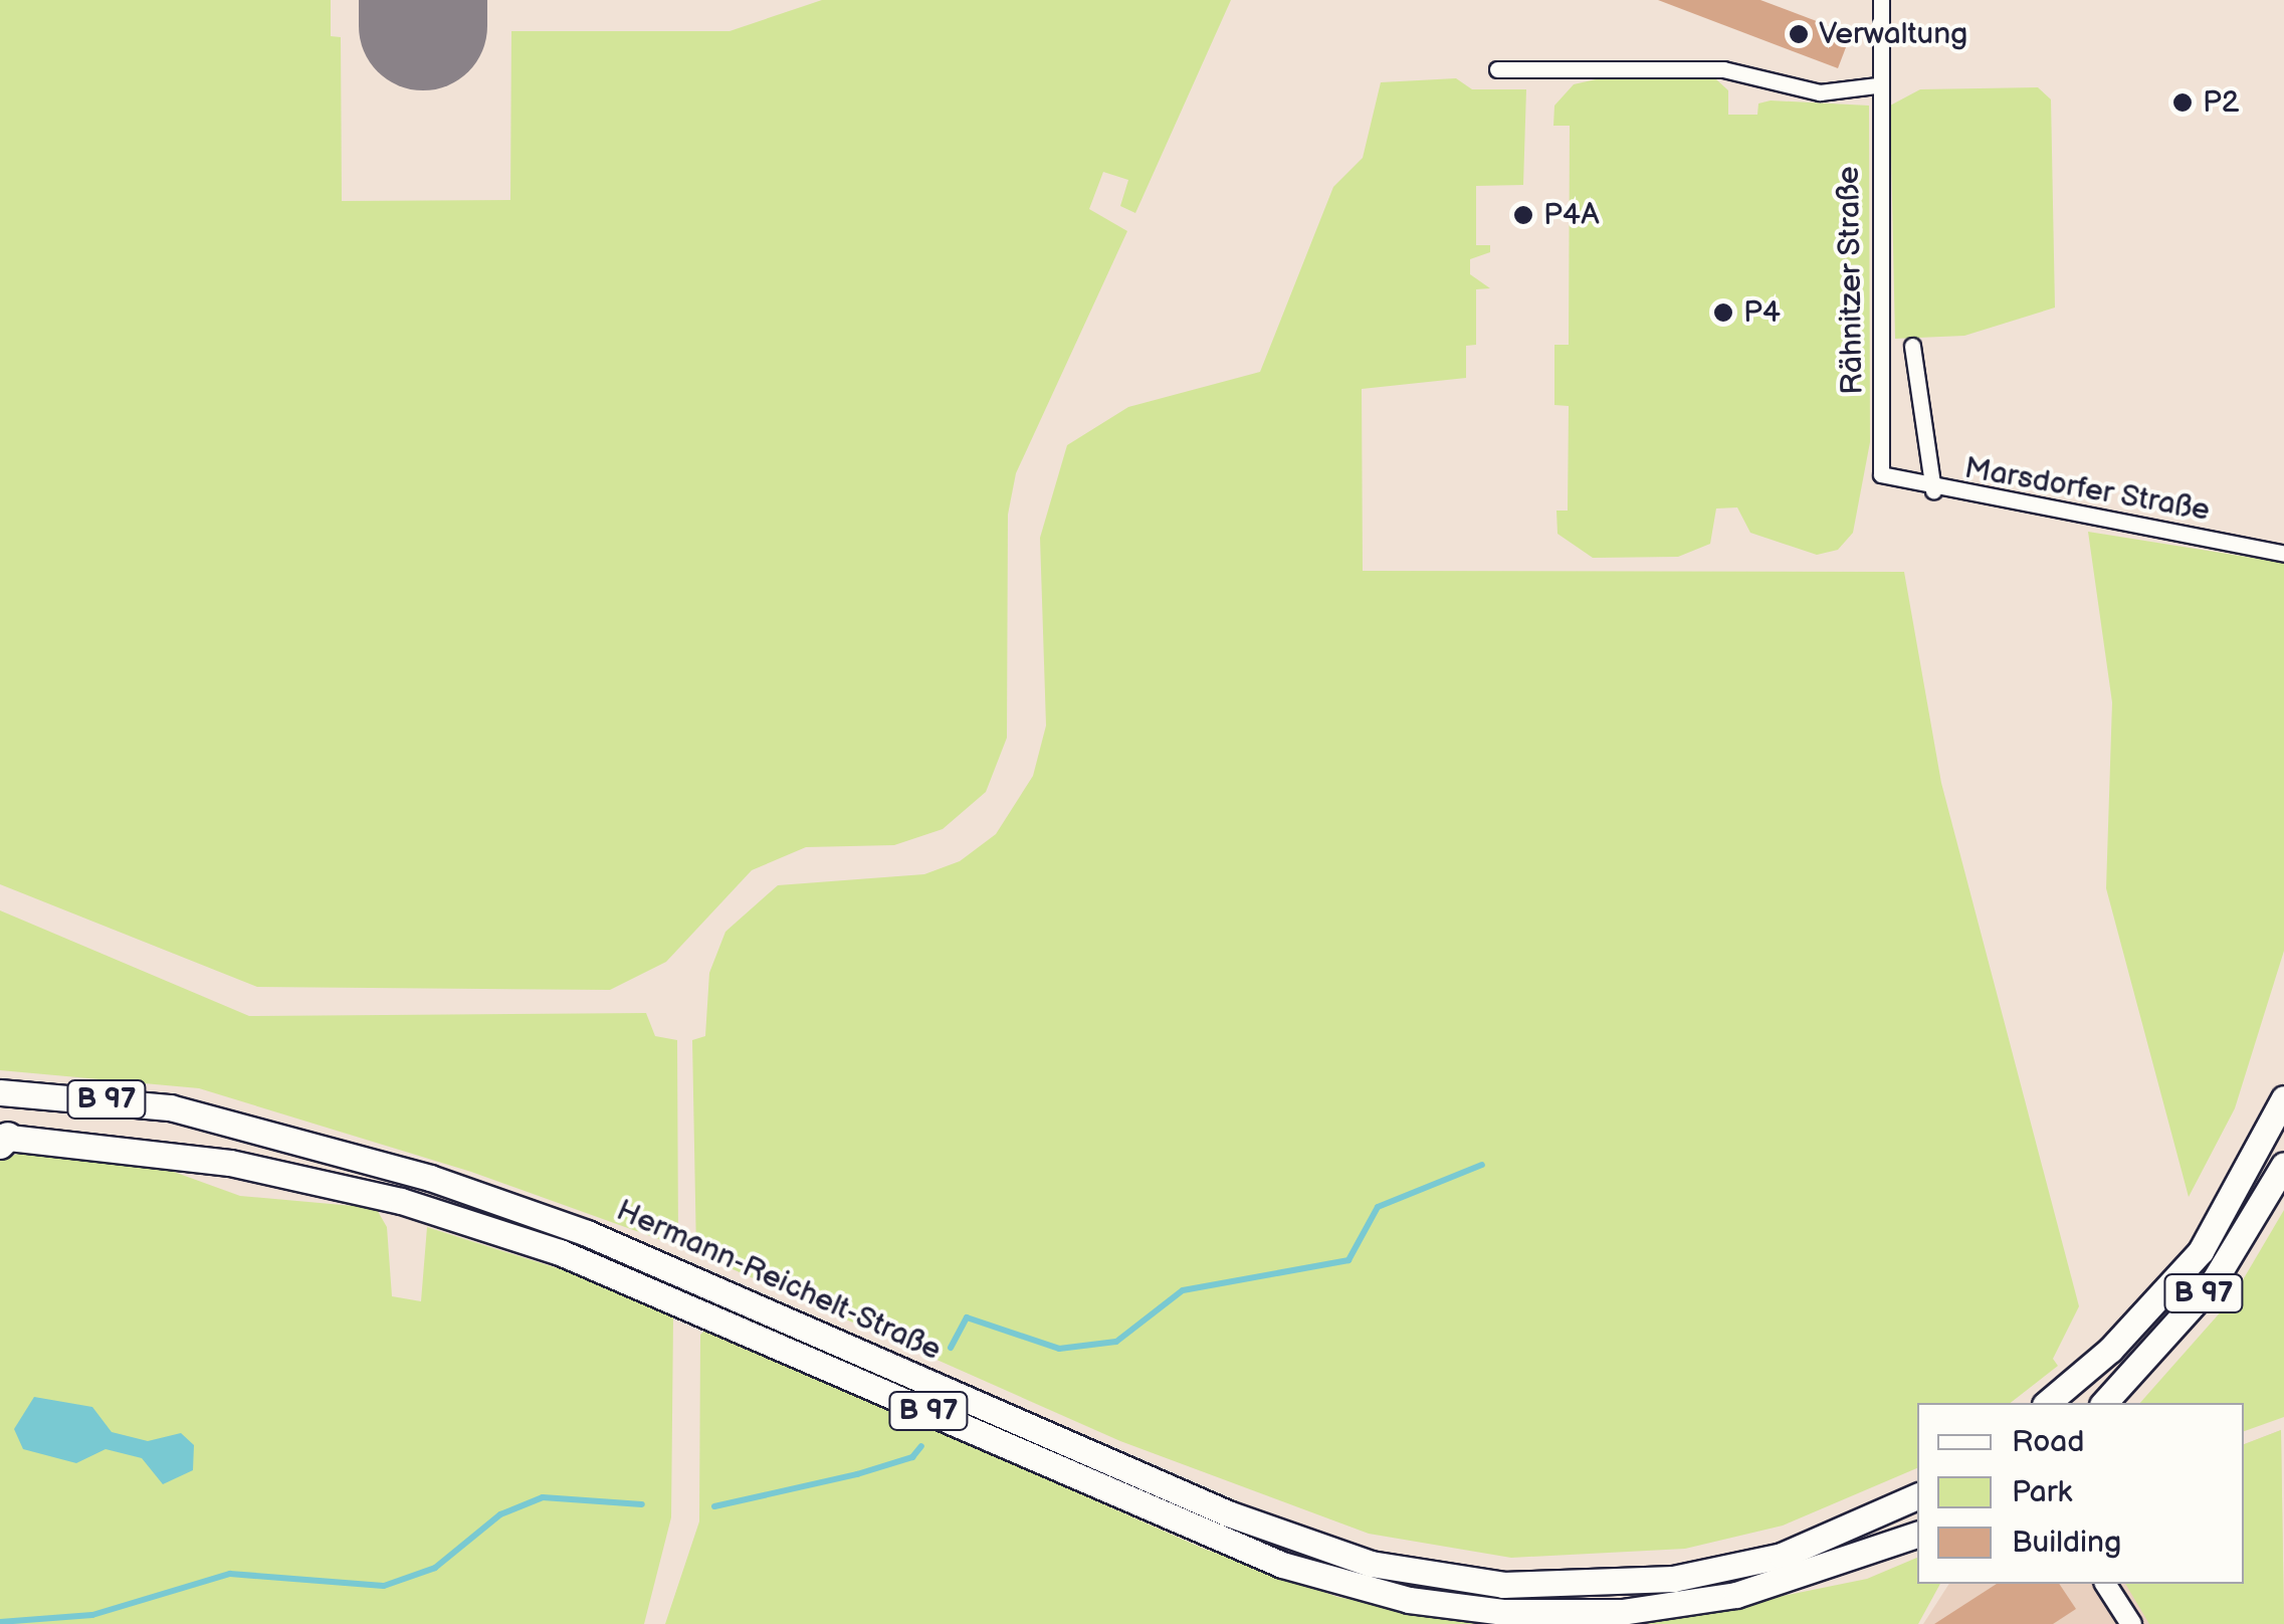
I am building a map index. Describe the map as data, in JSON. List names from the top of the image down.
{
  "streets": {
    "main road": ["B 97", "Hermann-Reichelt-Straße"],
    "street": ["Rähnitzer Straße", "Marsdorfer Straße"]
  },
  "crossings": [
    ["Rähnitzer Straße", "Marsdorfer Straße"]
  ],
  "places": [
    "Verwaltung",
    "P2",
    "P4A",
    "P4"
  ],
  "legend": ["Road", "Park", "Building"]
}
